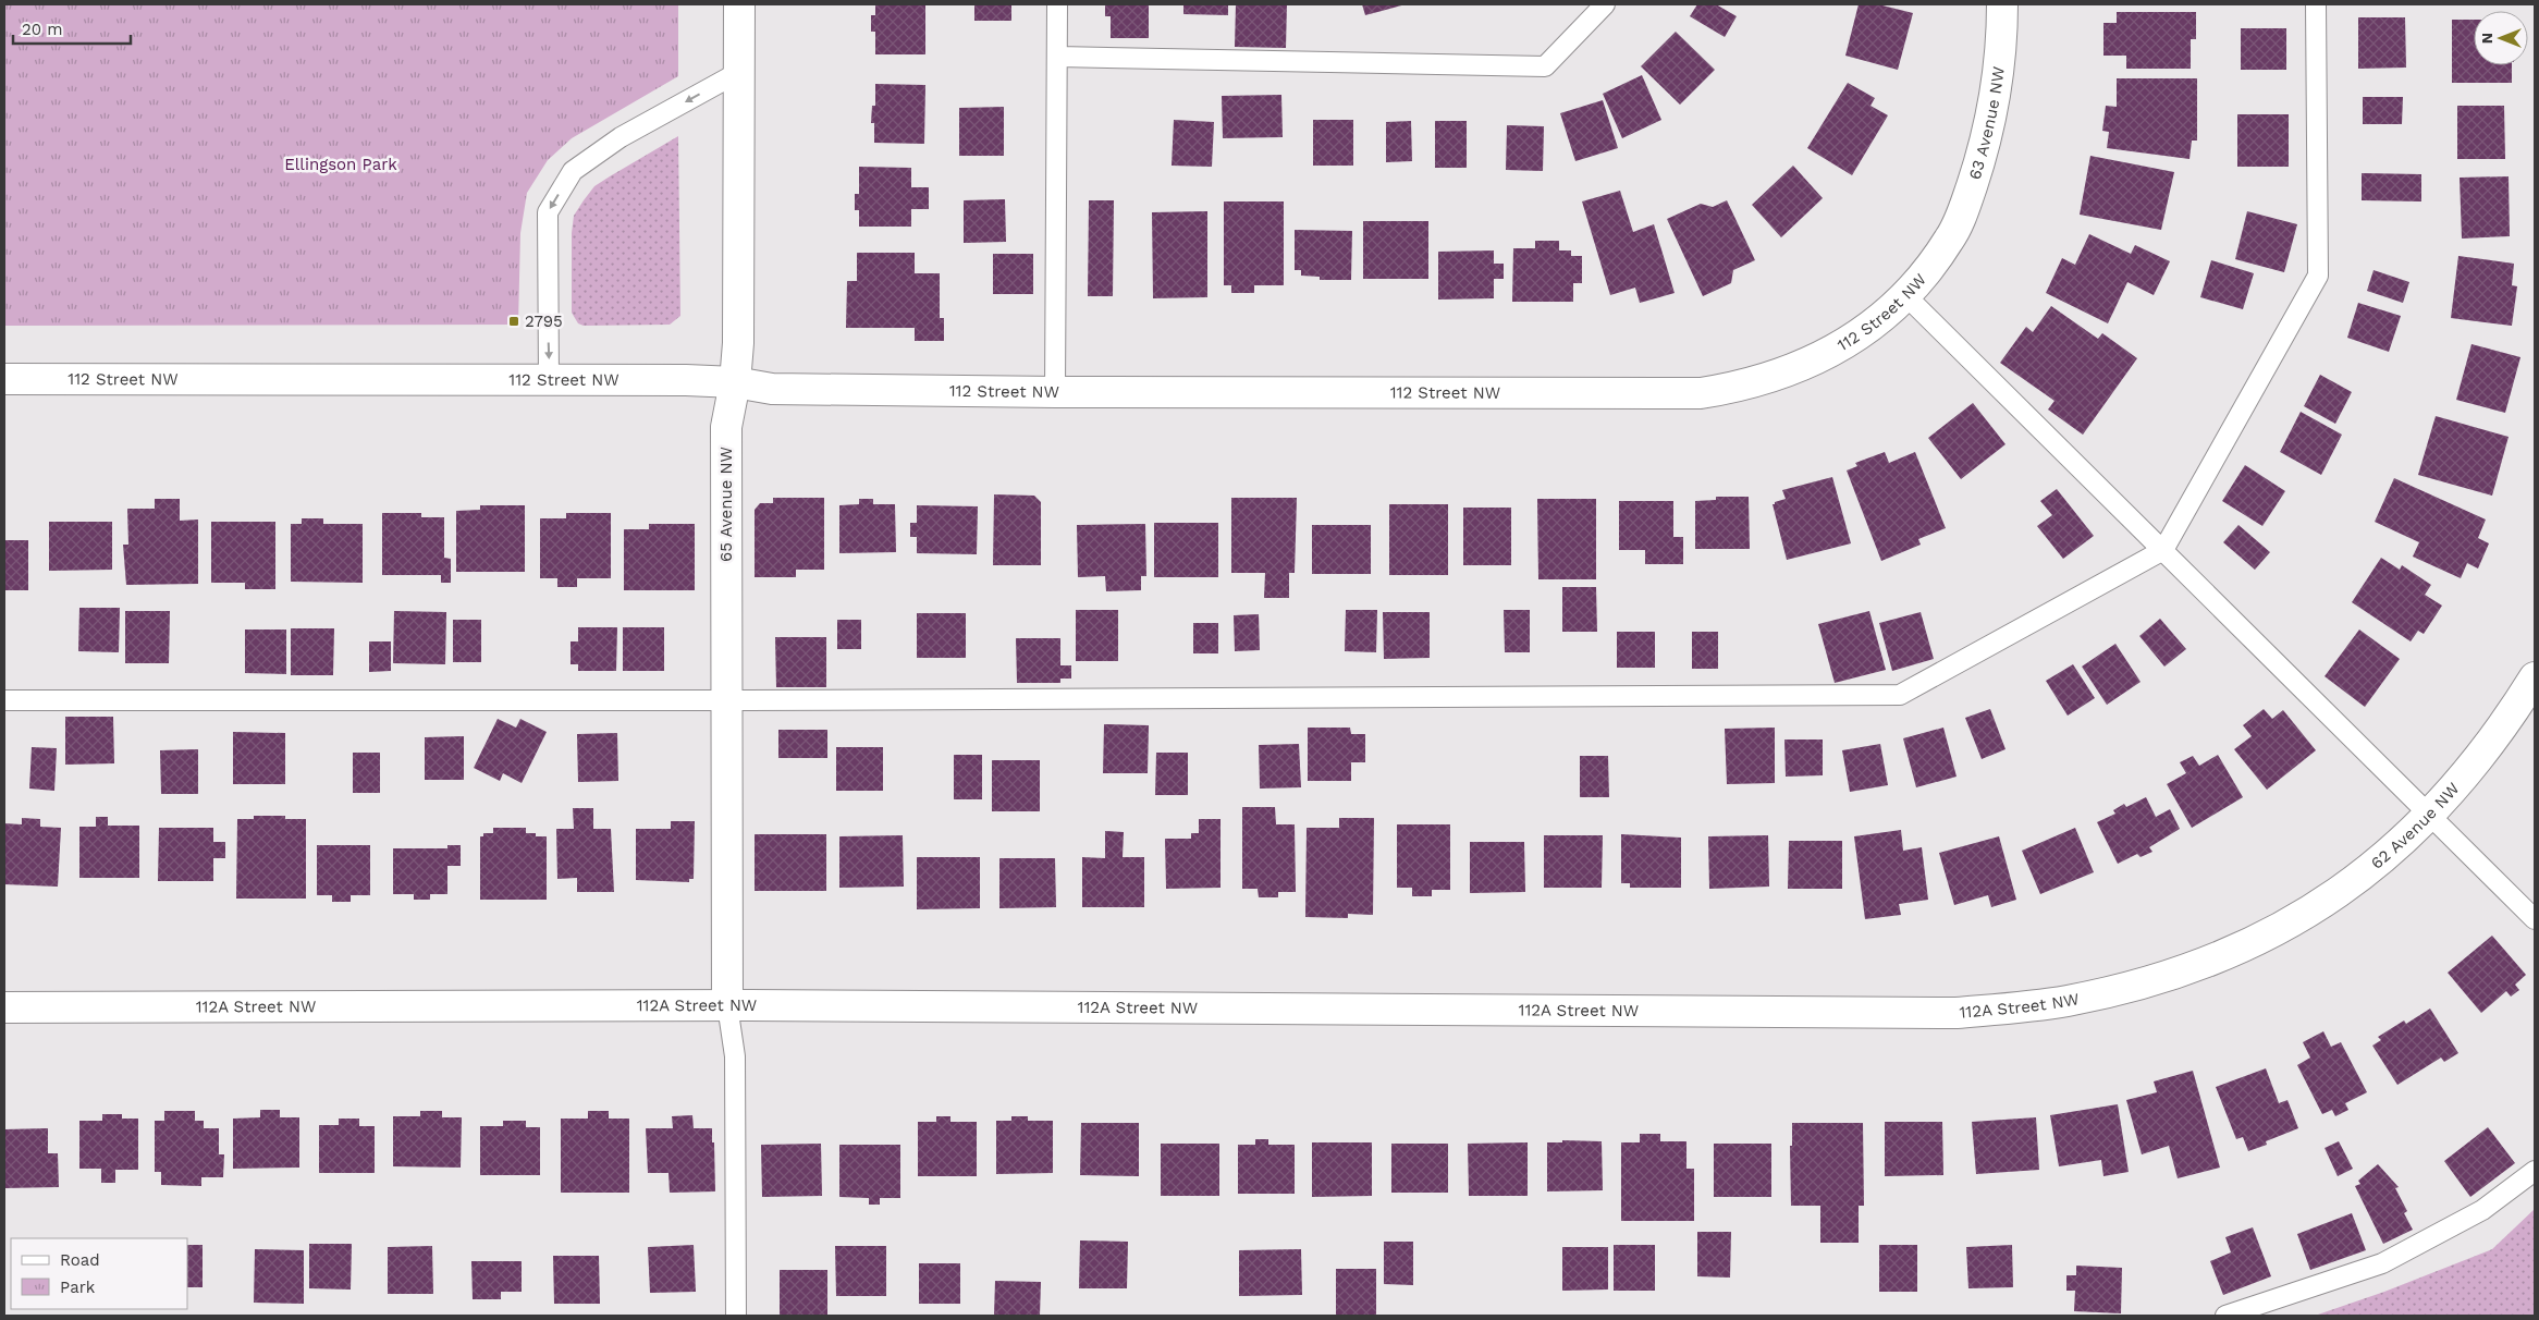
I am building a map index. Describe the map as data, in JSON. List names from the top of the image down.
{
  "streets": {
    "street": [
      "63 Avenue NW",
      "112 Street NW",
      "65 Avenue NW",
      "62 Avenue NW",
      "112A Street NW"
    ]
  },
  "crossings": [
    ["63 Avenue NW", "112 Street NW"],
    ["112 Street NW", "65 Avenue NW"],
    ["65 Avenue NW", "112A Street NW"],
    ["62 Avenue NW", "112A Street NW"]
  ],
  "parks": ["Ellingson Park"],
  "places": {
    "transit": ["2795"]
  },
  "legend": ["Road", "Park"],
  "scale_bar": "20 m",
  "north": "left"
}
